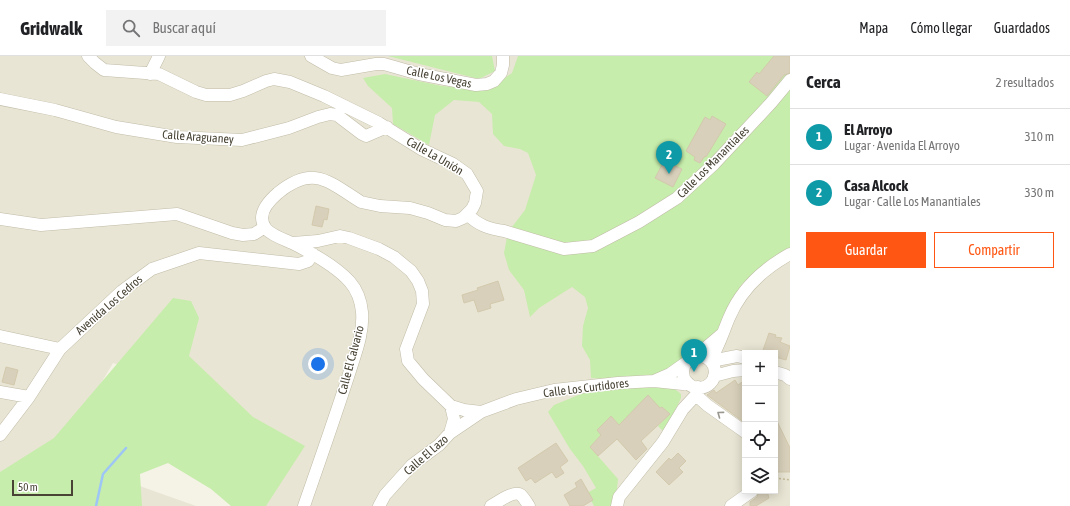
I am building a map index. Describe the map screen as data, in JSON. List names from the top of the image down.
{
  "streets": {
    "street": [
      "Calle Los Vegas",
      "Calle Araguaney",
      "Calle La Unión",
      "Calle Los Manantiales",
      "Avenida Los Cedros",
      "Calle El Calvario",
      "Calle Los Curtidores",
      "Calle El Lazo"
    ]
  },
  "crossings": [
    ["Calle Araguaney", "Calle La Unión"],
    ["Calle La Unión", "Calle Los Manantiales"],
    ["Avenida Los Cedros", "Calle El Calvario"],
    ["Calle Los Curtidores", "Calle El Lazo"]
  ],
  "scale_bar": "50 m",
  "page": {
    "header": "Gridwalk",
    "search": "Buscar aquí",
    "nav": ["Mapa", "Cómo llegar", "Guardados"],
    "heading": ["Cerca", "2 resultados"],
    "list": [
      {
        "mark": "1",
        "name": "El Arroyo",
        "note": "Lugar · Avenida El Arroyo",
        "value": "310 m"
      },
      {
        "mark": "2",
        "name": "Casa Alcock",
        "note": "Lugar · Calle Los Manantiales",
        "value": "330 m"
      }
    ],
    "pins": ["2", "1"],
    "buttons": ["Guardar", "Compartir"],
    "map_buttons": ["+", "−"],
    "scale": "50 m"
  }
}
